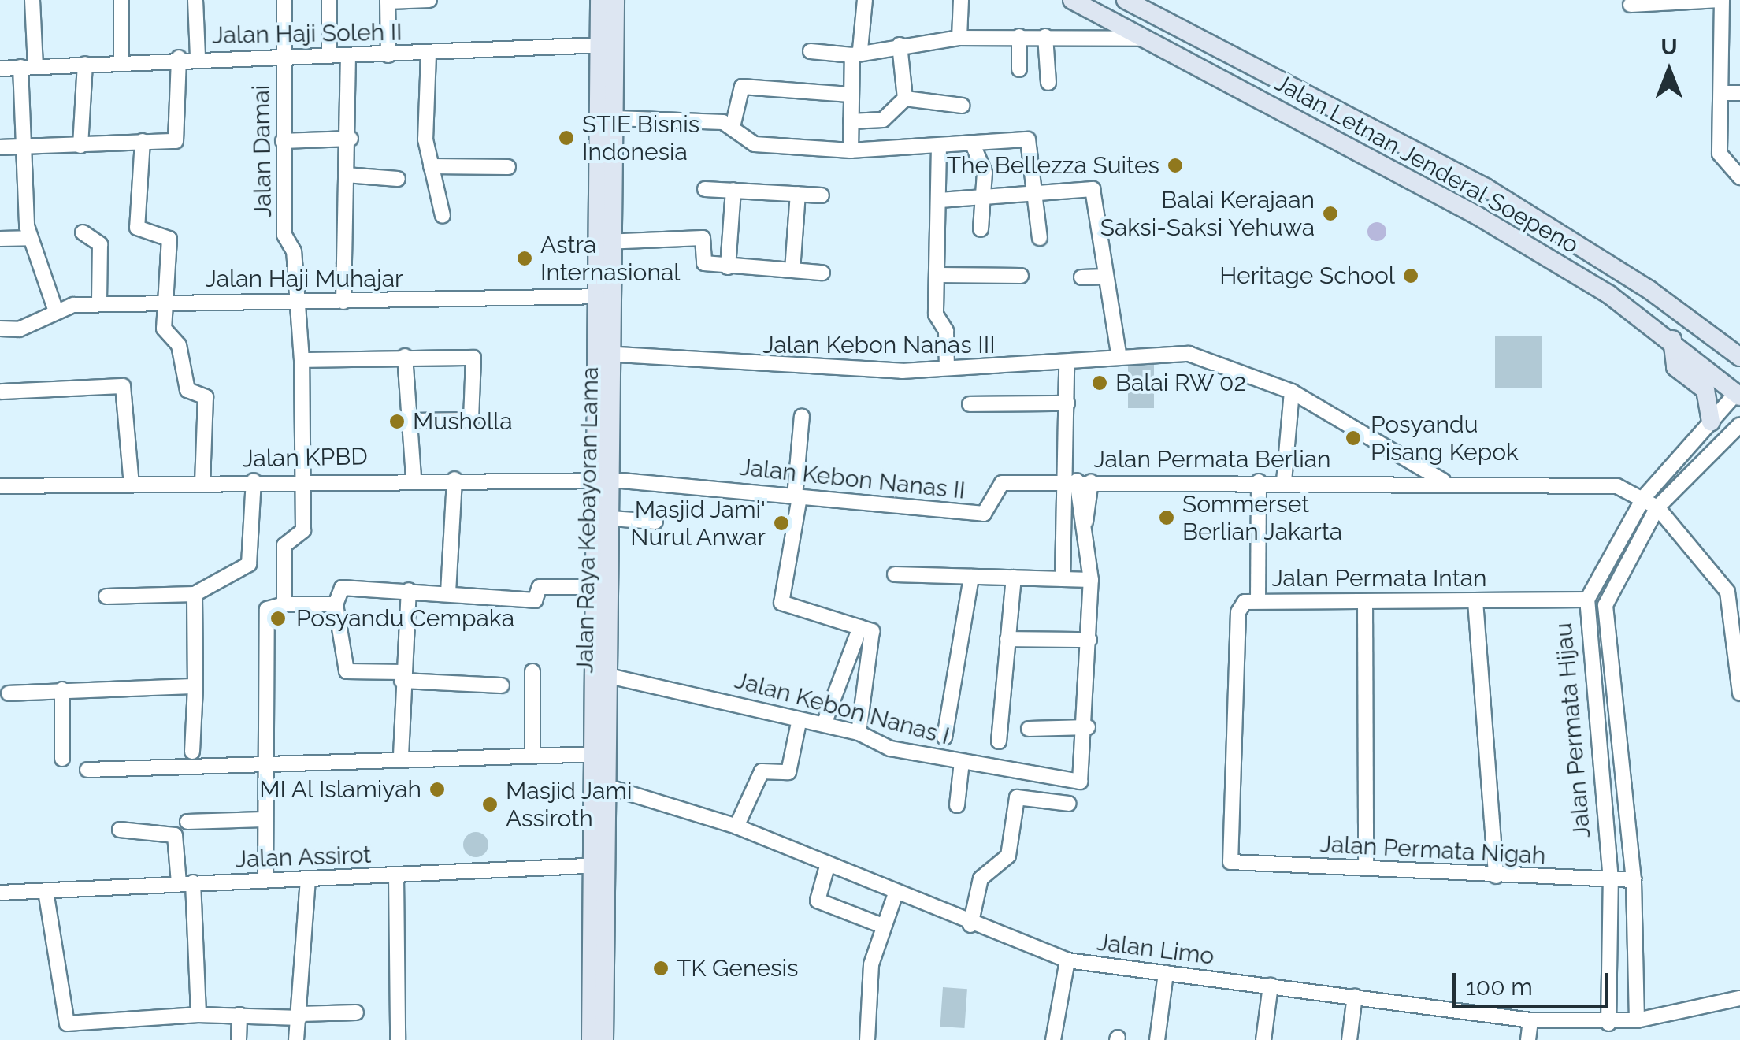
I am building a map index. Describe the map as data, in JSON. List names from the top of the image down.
{
  "streets": {
    "main road": ["Jalan Letnan Jenderal Soepeno", "Jalan Raya Kebayoran Lama"],
    "street": [
      "Jalan Haji Soleh II",
      "Jalan Damai",
      "Jalan Haji Muhajar",
      "Jalan Kebon Nanas III",
      "Jalan KPBD",
      "Jalan Permata Berlian",
      "Jalan Kebon Nanas II",
      "Jalan Permata Intan",
      "Jalan Kebon Nanas I",
      "Jalan Permata Hijau",
      "Jalan Permata Nigah",
      "Jalan Assirot",
      "Jalan Limo"
    ]
  },
  "crossings": [
    ["Jalan Haji Soleh II", "Jalan Damai"],
    ["Jalan Haji Soleh II", "Jalan Raya Kebayoran Lama"],
    ["Jalan Damai", "Jalan Haji Muhajar"],
    ["Jalan Damai", "Jalan KPBD"],
    ["Jalan Letnan Jenderal Soepeno", "Jalan Permata Hijau"],
    ["Jalan Haji Muhajar", "Jalan Raya Kebayoran Lama"],
    ["Jalan Kebon Nanas III", "Jalan Permata Berlian"],
    ["Jalan Kebon Nanas III", "Jalan Raya Kebayoran Lama"],
    ["Jalan KPBD", "Jalan Kebon Nanas II"],
    ["Jalan KPBD", "Jalan Raya Kebayoran Lama"],
    ["Jalan Permata Berlian", "Jalan Kebon Nanas II"],
    ["Jalan Permata Berlian", "Jalan Permata Hijau"],
    ["Jalan Kebon Nanas II", "Jalan Raya Kebayoran Lama"],
    ["Jalan Raya Kebayoran Lama", "Jalan Kebon Nanas I"],
    ["Jalan Raya Kebayoran Lama", "Jalan Assirot"],
    ["Jalan Raya Kebayoran Lama", "Jalan Limo"],
    ["Jalan Permata Intan", "Jalan Permata Hijau"],
    ["Jalan Permata Intan", "Jalan Permata Nigah"],
    ["Jalan Permata Hijau", "Jalan Permata Nigah"],
    ["Jalan Permata Hijau", "Jalan Limo"]
  ],
  "places": [
    "STIE Bisnis Indonesia",
    "The Bellezza Suites",
    "Balai Kerajaan Saksi-Saksi Yehuwa",
    "Astra Internasional",
    "Heritage School",
    "Balai RW 02",
    "Musholla",
    "Posyandu Pisang Kepok",
    "Sommerset Berlian Jakarta",
    "Masjid Jami' Nurul Anwar",
    "Posyandu Cempaka",
    "MI Al Islamiyah",
    "Masjid Jami Assiroth",
    "TK Genesis"
  ],
  "scale_bar": "100 m",
  "north": "top"
}
